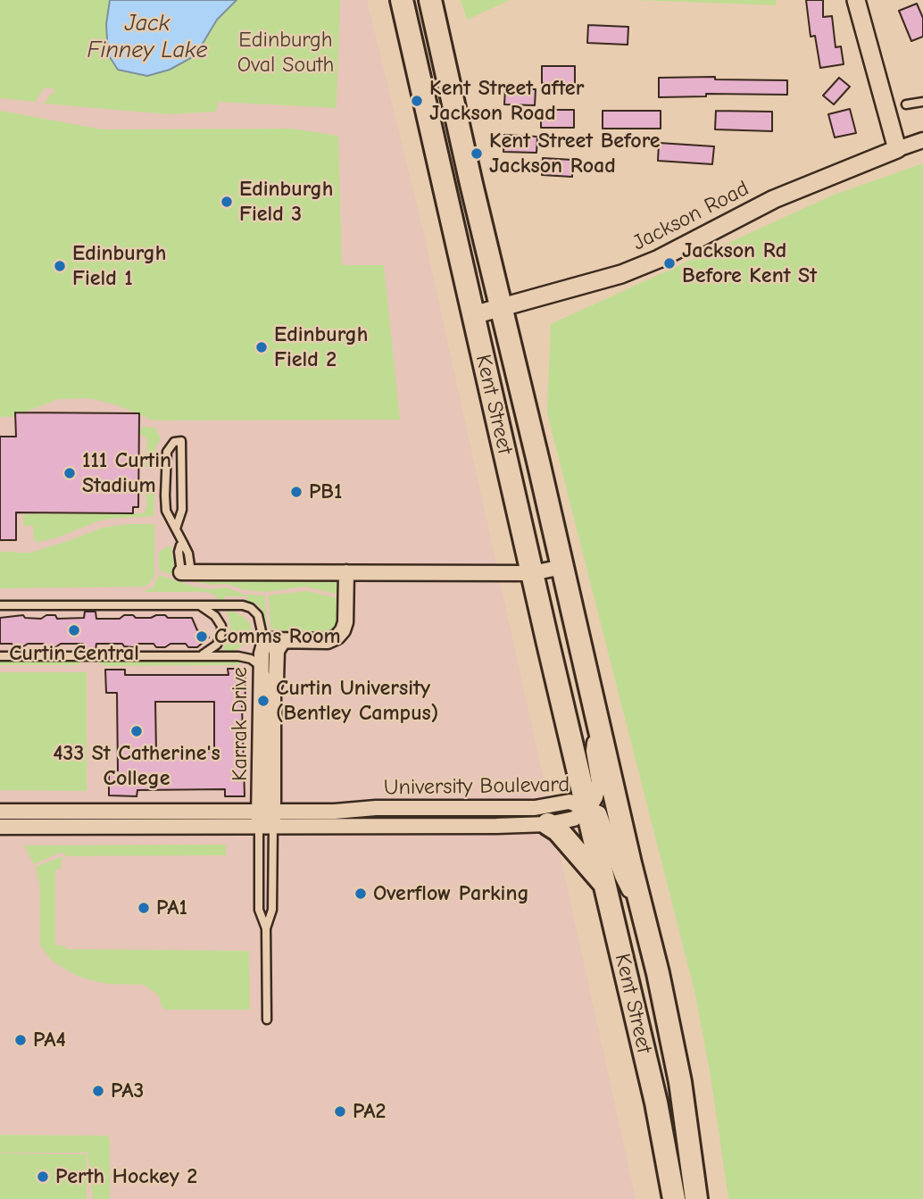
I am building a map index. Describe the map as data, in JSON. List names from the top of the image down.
{
  "streets": {
    "main road": ["Kent Street"],
    "street": ["Jackson Road", "Karrak Drive", "University Boulevard"]
  },
  "crossings": [
    ["Jackson Road", "Kent Street"],
    ["Kent Street", "University Boulevard"],
    ["Karrak Drive", "University Boulevard"]
  ],
  "water": ["Jack Finney Lake"],
  "parks": ["Edinburgh Oval South"],
  "places": [
    "Kent Street after Jackson Road",
    "Kent Street Before Jackson Road",
    "Edinburgh Field 3",
    "Jackson Rd Before Kent St",
    "Edinburgh Field 1",
    "Edinburgh Field 2",
    "111 Curtin Stadium",
    "PB1",
    "Curtin Central",
    "Comms Room",
    "Curtin University (Bentley Campus)",
    "433 St Catherine's College",
    "Overflow Parking",
    "PA1",
    "PA4",
    "PA3",
    "PA2",
    "Perth Hockey 2"
  ]
}
